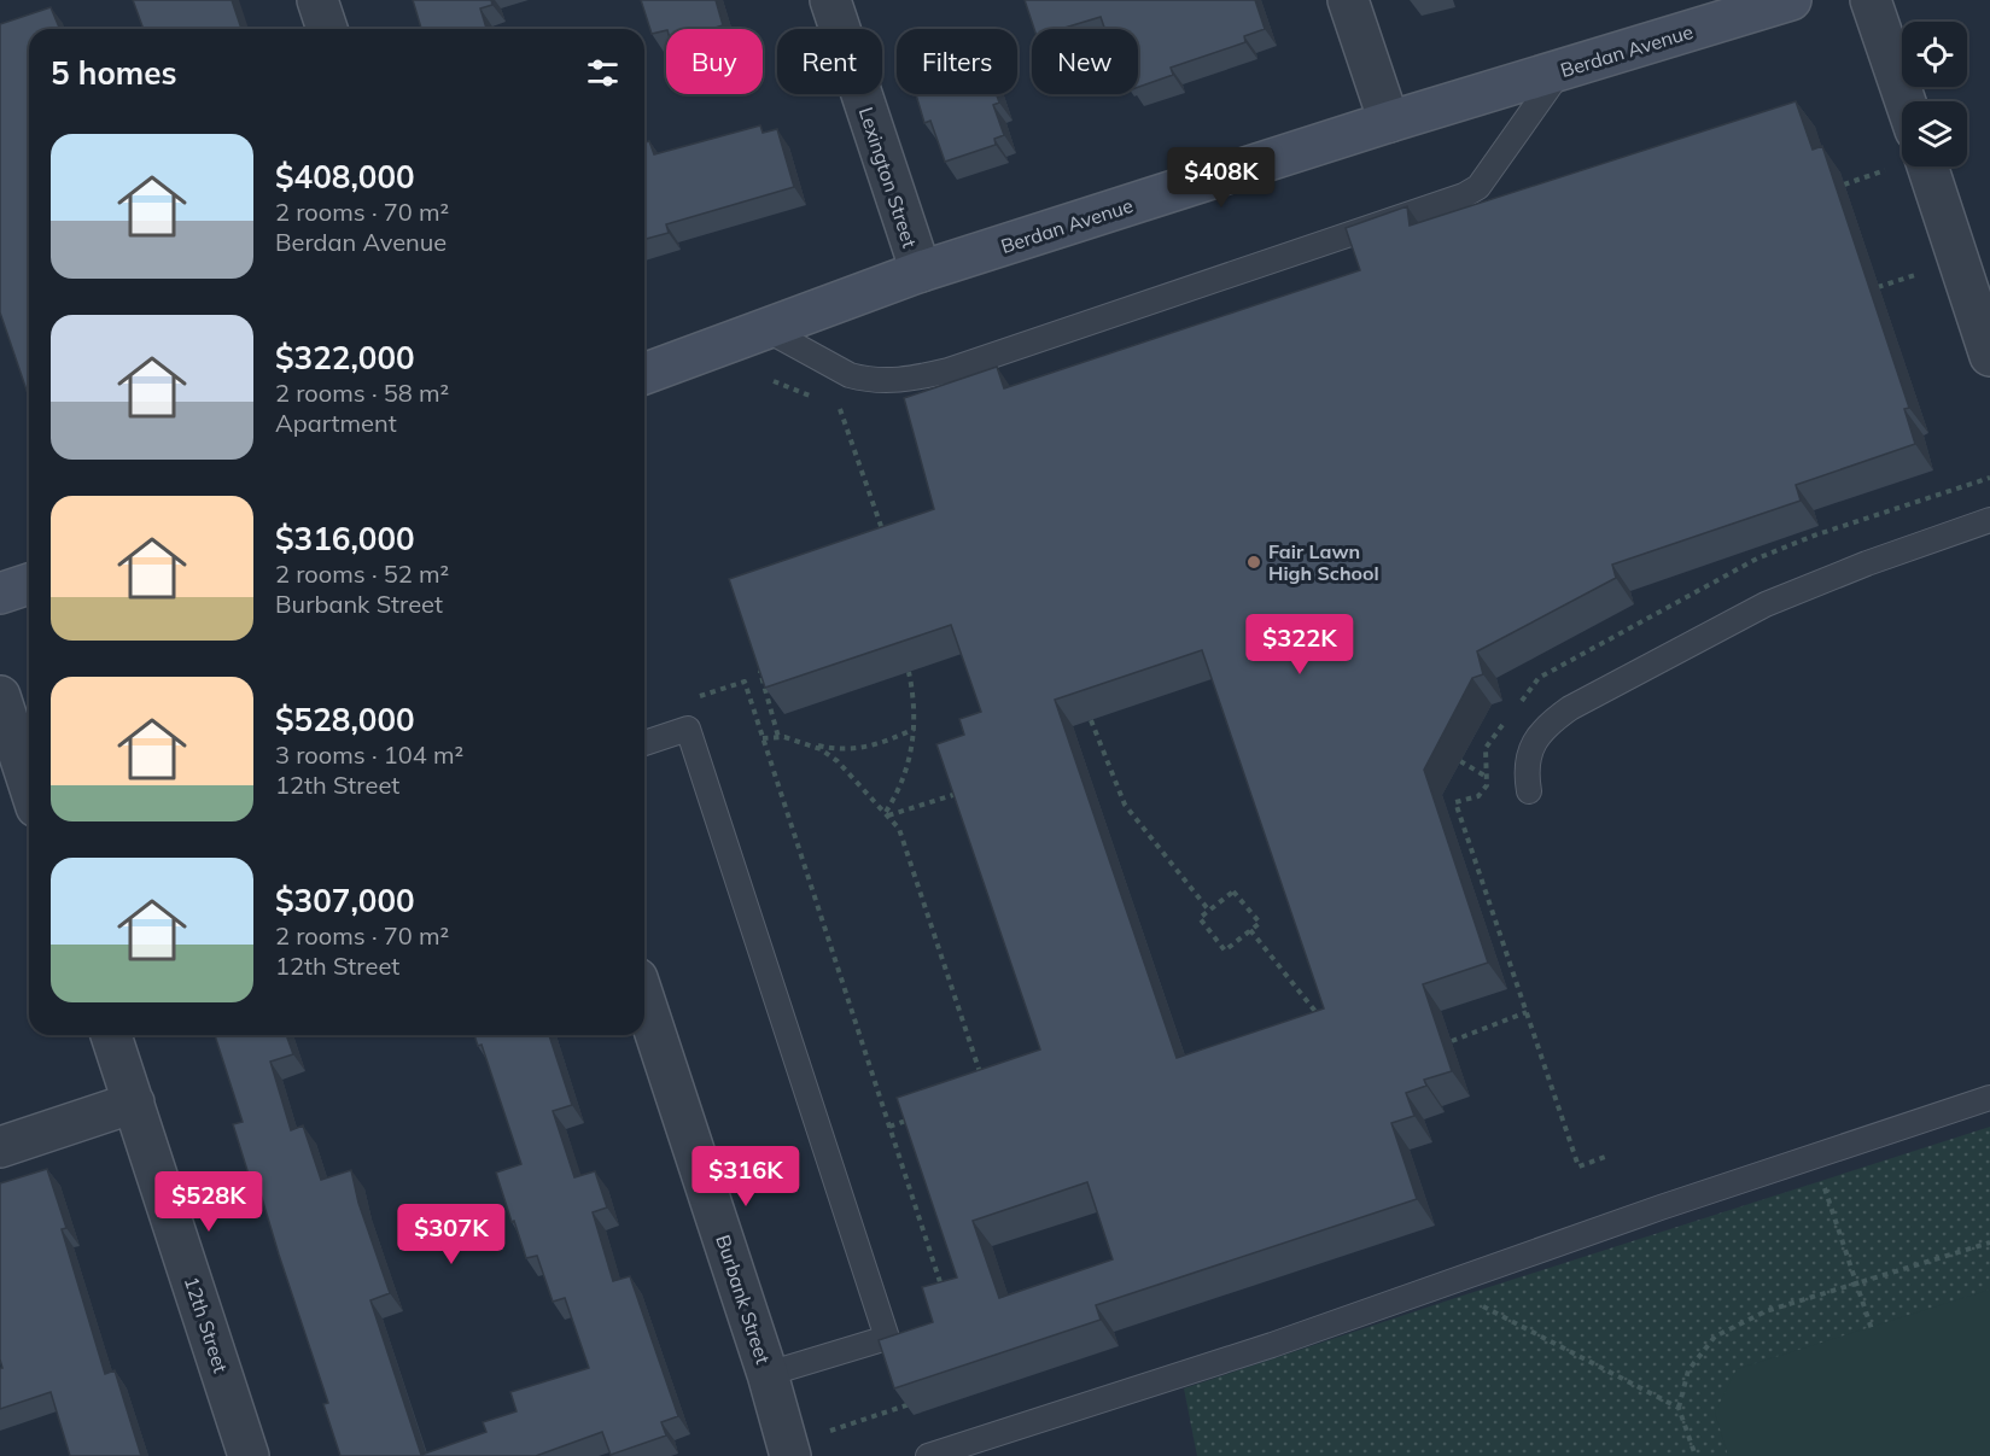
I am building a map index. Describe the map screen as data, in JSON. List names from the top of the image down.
{
  "streets": {
    "street": [
      "Berdan Avenue",
      "Lexington Street",
      "Burbank Street",
      "12th Street"
    ]
  },
  "crossings": [
    ["Berdan Avenue", "Lexington Street"]
  ],
  "places": ["Fair Lawn High School"],
  "page": {
    "chip": [
      "Buy",
      "Rent",
      "Filters",
      "New"
    ],
    "heading": "5 homes",
    "list": [
      {
        "name": "$408,000",
        "note": "2 rooms · 70 m² · Berdan Avenue"
      },
      {
        "name": "$322,000",
        "note": "2 rooms · 58 m² · Apartment"
      },
      {
        "name": "$316,000",
        "note": "2 rooms · 52 m² · Burbank Street"
      },
      {
        "name": "$528,000",
        "note": "3 rooms · 104 m² · 12th Street"
      },
      {
        "name": "$307,000",
        "note": "2 rooms · 70 m² · 12th Street"
      }
    ],
    "price": [
      "$408K",
      "$322K",
      "$316K",
      "$528K",
      "$307K"
    ]
  }
}
